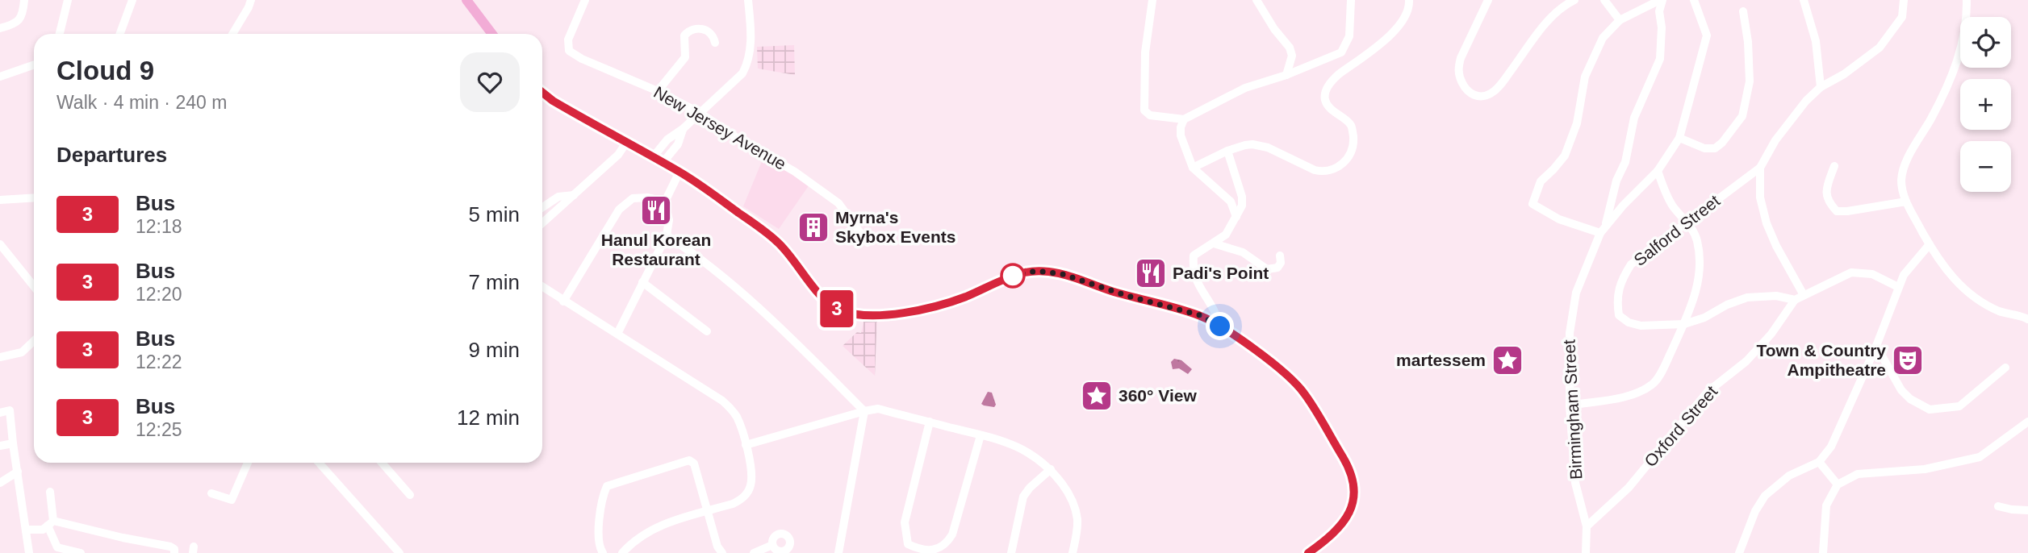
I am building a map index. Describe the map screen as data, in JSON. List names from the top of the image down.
{
  "streets": {
    "street": [
      "New Jersey Avenue",
      "Salford Street",
      "Birmingham Street",
      "Oxford Street"
    ]
  },
  "crossings": [
    ["Salford Street", "Oxford Street"],
    ["Birmingham Street", "Oxford Street"]
  ],
  "places": {
    "restaurant": ["Hanul Korean Restaurant", "Padi's Point"],
    "building": ["Myrna's Skybox Events"],
    "place": ["martessem", "360° View"],
    "theatre": ["Town & Country Ampitheatre"]
  },
  "lines": ["bus line 3"],
  "page": {
    "on_map": "3",
    "map_buttons": ["+", "−"],
    "heading": [
      ["Cloud 9", "Walk · 4 min · 240 m"],
      "Departures"
    ],
    "list": [
      {
        "mark": "3",
        "name": "Bus",
        "note": "12:18",
        "value": "5 min"
      },
      {
        "mark": "3",
        "name": "Bus",
        "note": "12:20",
        "value": "7 min"
      },
      {
        "mark": "3",
        "name": "Bus",
        "note": "12:22",
        "value": "9 min"
      },
      {
        "mark": "3",
        "name": "Bus",
        "note": "12:25",
        "value": "12 min"
      }
    ]
  }
}
